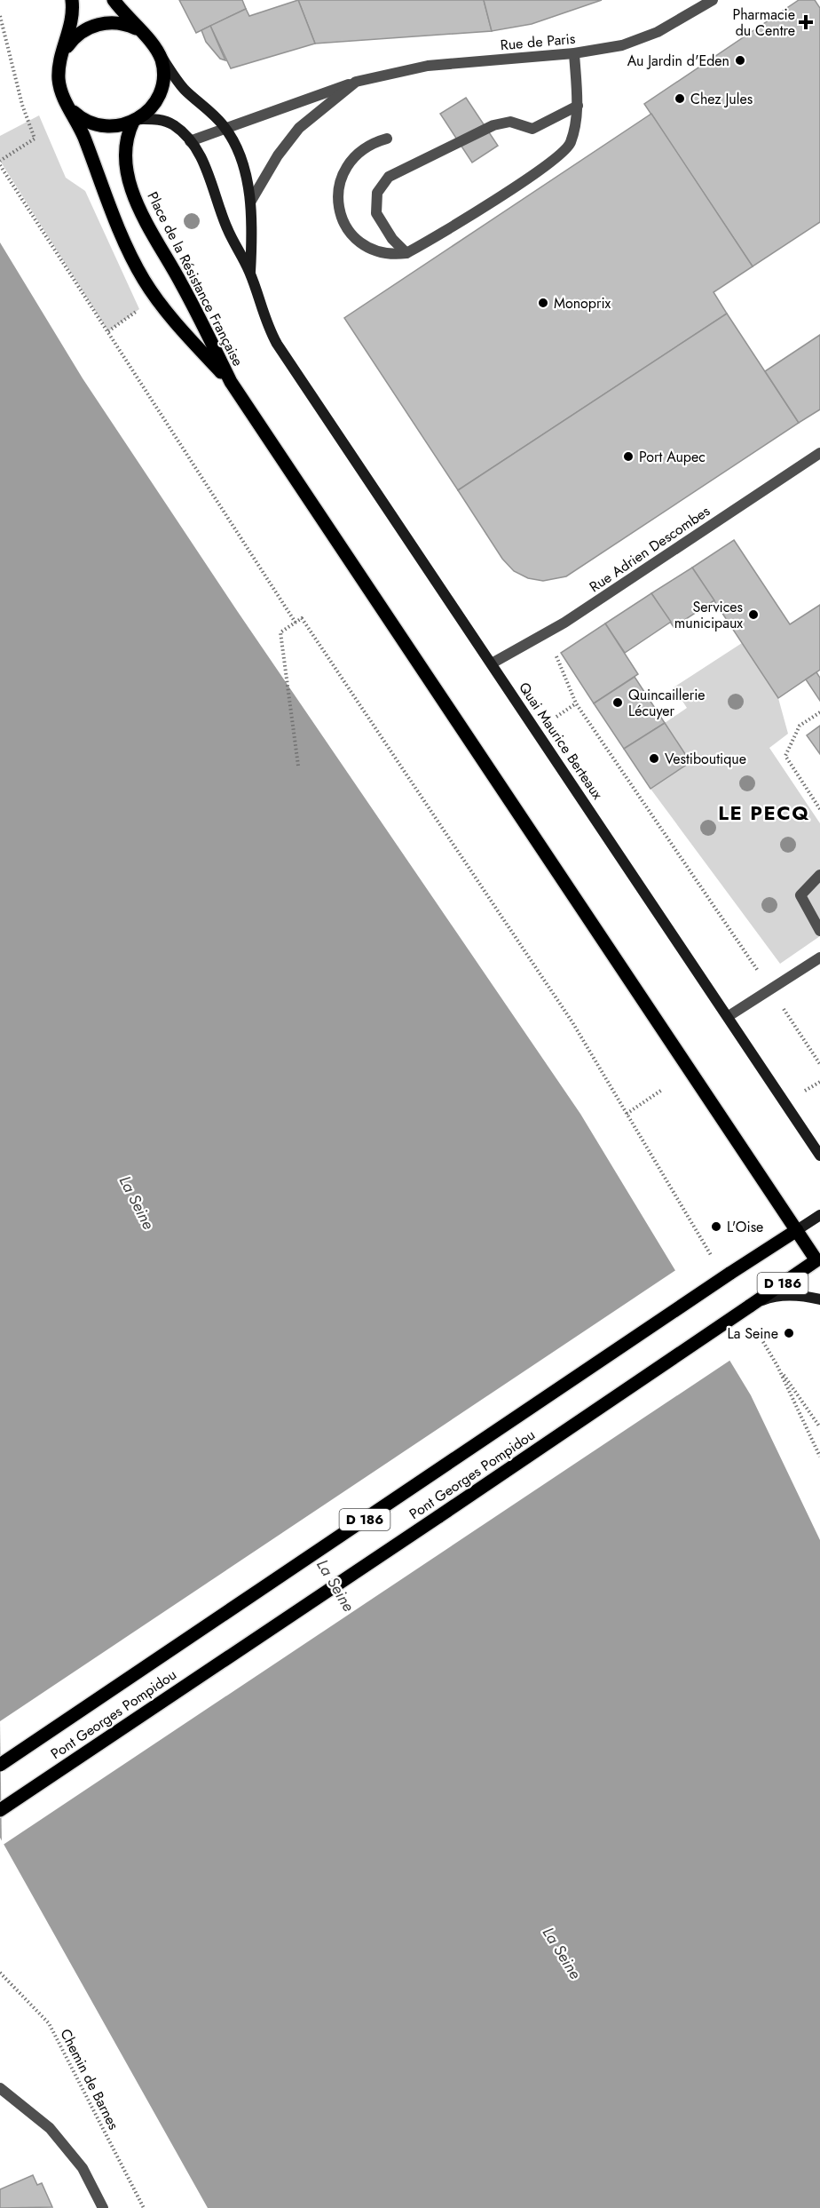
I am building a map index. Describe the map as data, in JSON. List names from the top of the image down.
{
  "streets": {
    "main road": [
      "Place de la Résistance Française",
      "Quai Maurice Berteaux",
      "D 186",
      "Pont Georges Pompidou"
    ],
    "street": ["Rue de Paris", "Rue Adrien Descombes"],
    "path": ["Chemin de Barnes"]
  },
  "crossings": [
    ["Rue de Paris", "Place de la Résistance Française"],
    ["Place de la Résistance Française", "Quai Maurice Berteaux"],
    ["Rue Adrien Descombes", "Quai Maurice Berteaux"],
    ["D 186", "Pont Georges Pompidou"]
  ],
  "districts": ["LE PECQ"],
  "water": ["La Seine"],
  "places": {
    "health": ["Pharmacie du Centre"],
    "other": [
      "Au Jardin d'Eden",
      "Chez Jules",
      "Monoprix",
      "Port Aupec",
      "Services municipaux",
      "Quincaillerie Lécuyer",
      "Vestiboutique",
      "L'Oise",
      "La Seine"
    ]
  }
}
